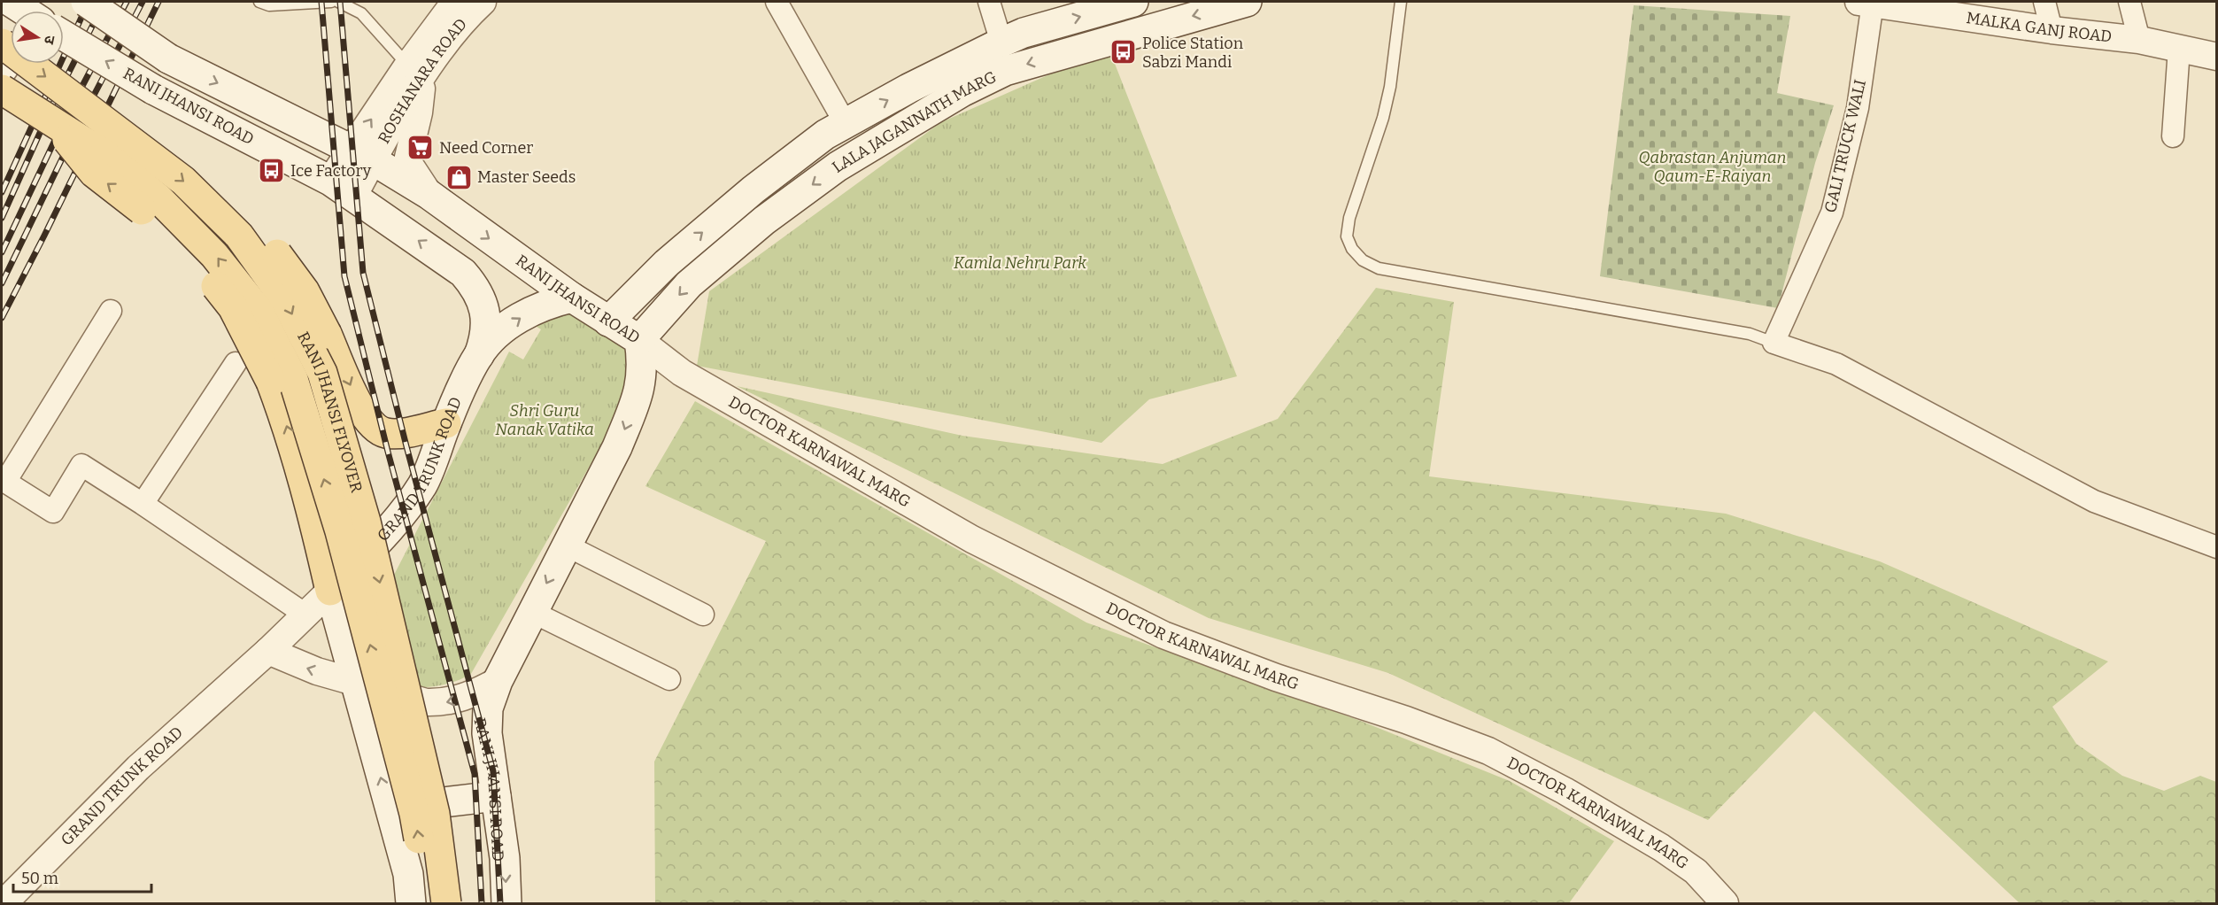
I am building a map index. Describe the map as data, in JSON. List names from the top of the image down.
{
  "streets": {
    "main road": [
      "RANI JHANSI ROAD",
      "LALA JAGANNATH MARG",
      "RANI JHANSI FLYOVER",
      "GRAND TRUNK ROAD"
    ],
    "street": [
      "MALKA GANJ ROAD",
      "ROSHANARA ROAD",
      "GALI TRUCK WALI",
      "DOCTOR KARNAWAL MARG"
    ]
  },
  "crossings": [
    ["MALKA GANJ ROAD", "GALI TRUCK WALI"],
    ["ROSHANARA ROAD", "RANI JHANSI ROAD"],
    ["RANI JHANSI ROAD", "LALA JAGANNATH MARG"],
    ["RANI JHANSI ROAD", "DOCTOR KARNAWAL MARG"],
    ["RANI JHANSI ROAD", "GRAND TRUNK ROAD"],
    ["LALA JAGANNATH MARG", "DOCTOR KARNAWAL MARG"]
  ],
  "parks": ["Qabrastan Anjuman Qaum-E-Raiyan", "Kamla Nehru Park", "Shri Guru Nanak Vatika"],
  "places": {
    "bus stop": ["Police Station Sabzi Mandi", "Ice Factory"],
    "supermarket": ["Need Corner"],
    "shop": ["Master Seeds"]
  },
  "scale_bar": "50 m",
  "north": "right"
}
